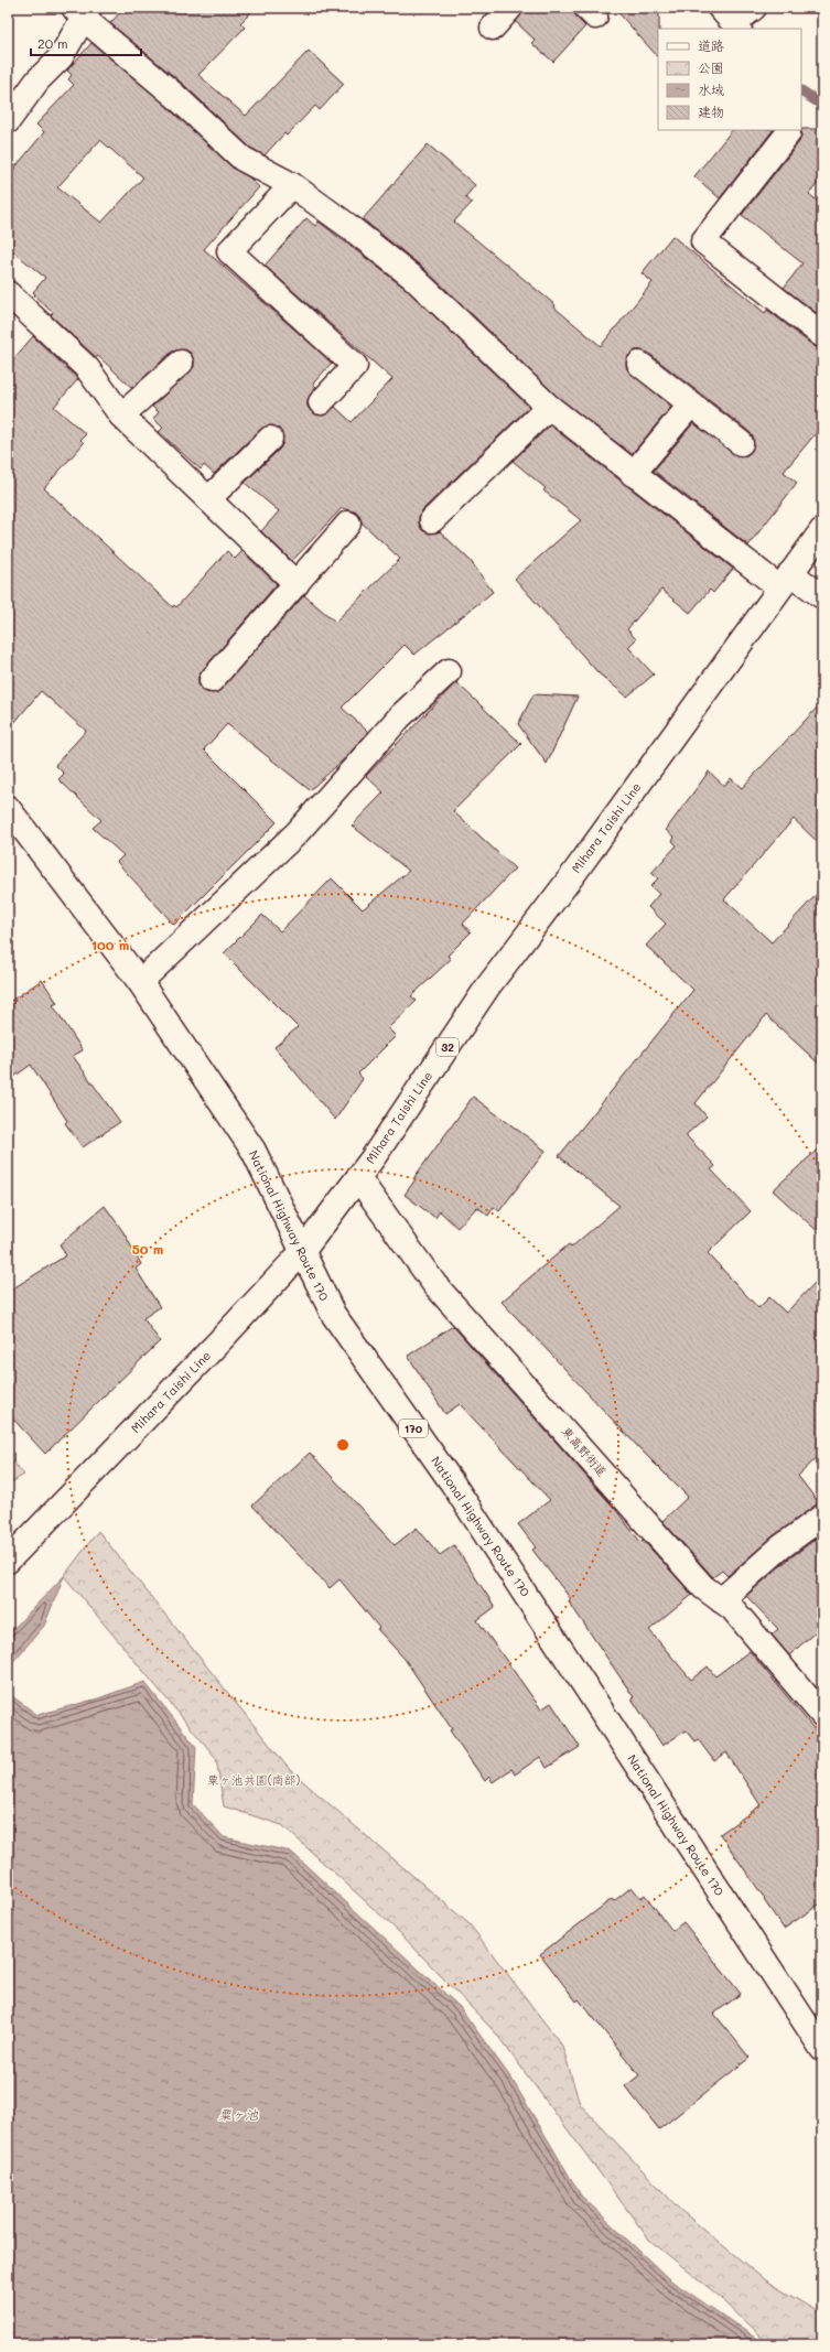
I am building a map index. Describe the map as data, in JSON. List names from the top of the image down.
{
  "streets": {
    "main road": [
      "Mihara Taishi Line",
      "32",
      "National Highway Route 170",
      "170",
      "東高野街道"
    ]
  },
  "crossings": [
    ["Mihara Taishi Line", "National Highway Route 170"],
    ["Mihara Taishi Line", "東高野街道"]
  ],
  "water": ["粟ヶ池"],
  "parks": ["粟ヶ池共園(南部)"],
  "legend": [
    "道路",
    "公園",
    "水域",
    "建物"
  ],
  "scale_bar": "20 m",
  "rings": ["100 m", "50 m"]
}
